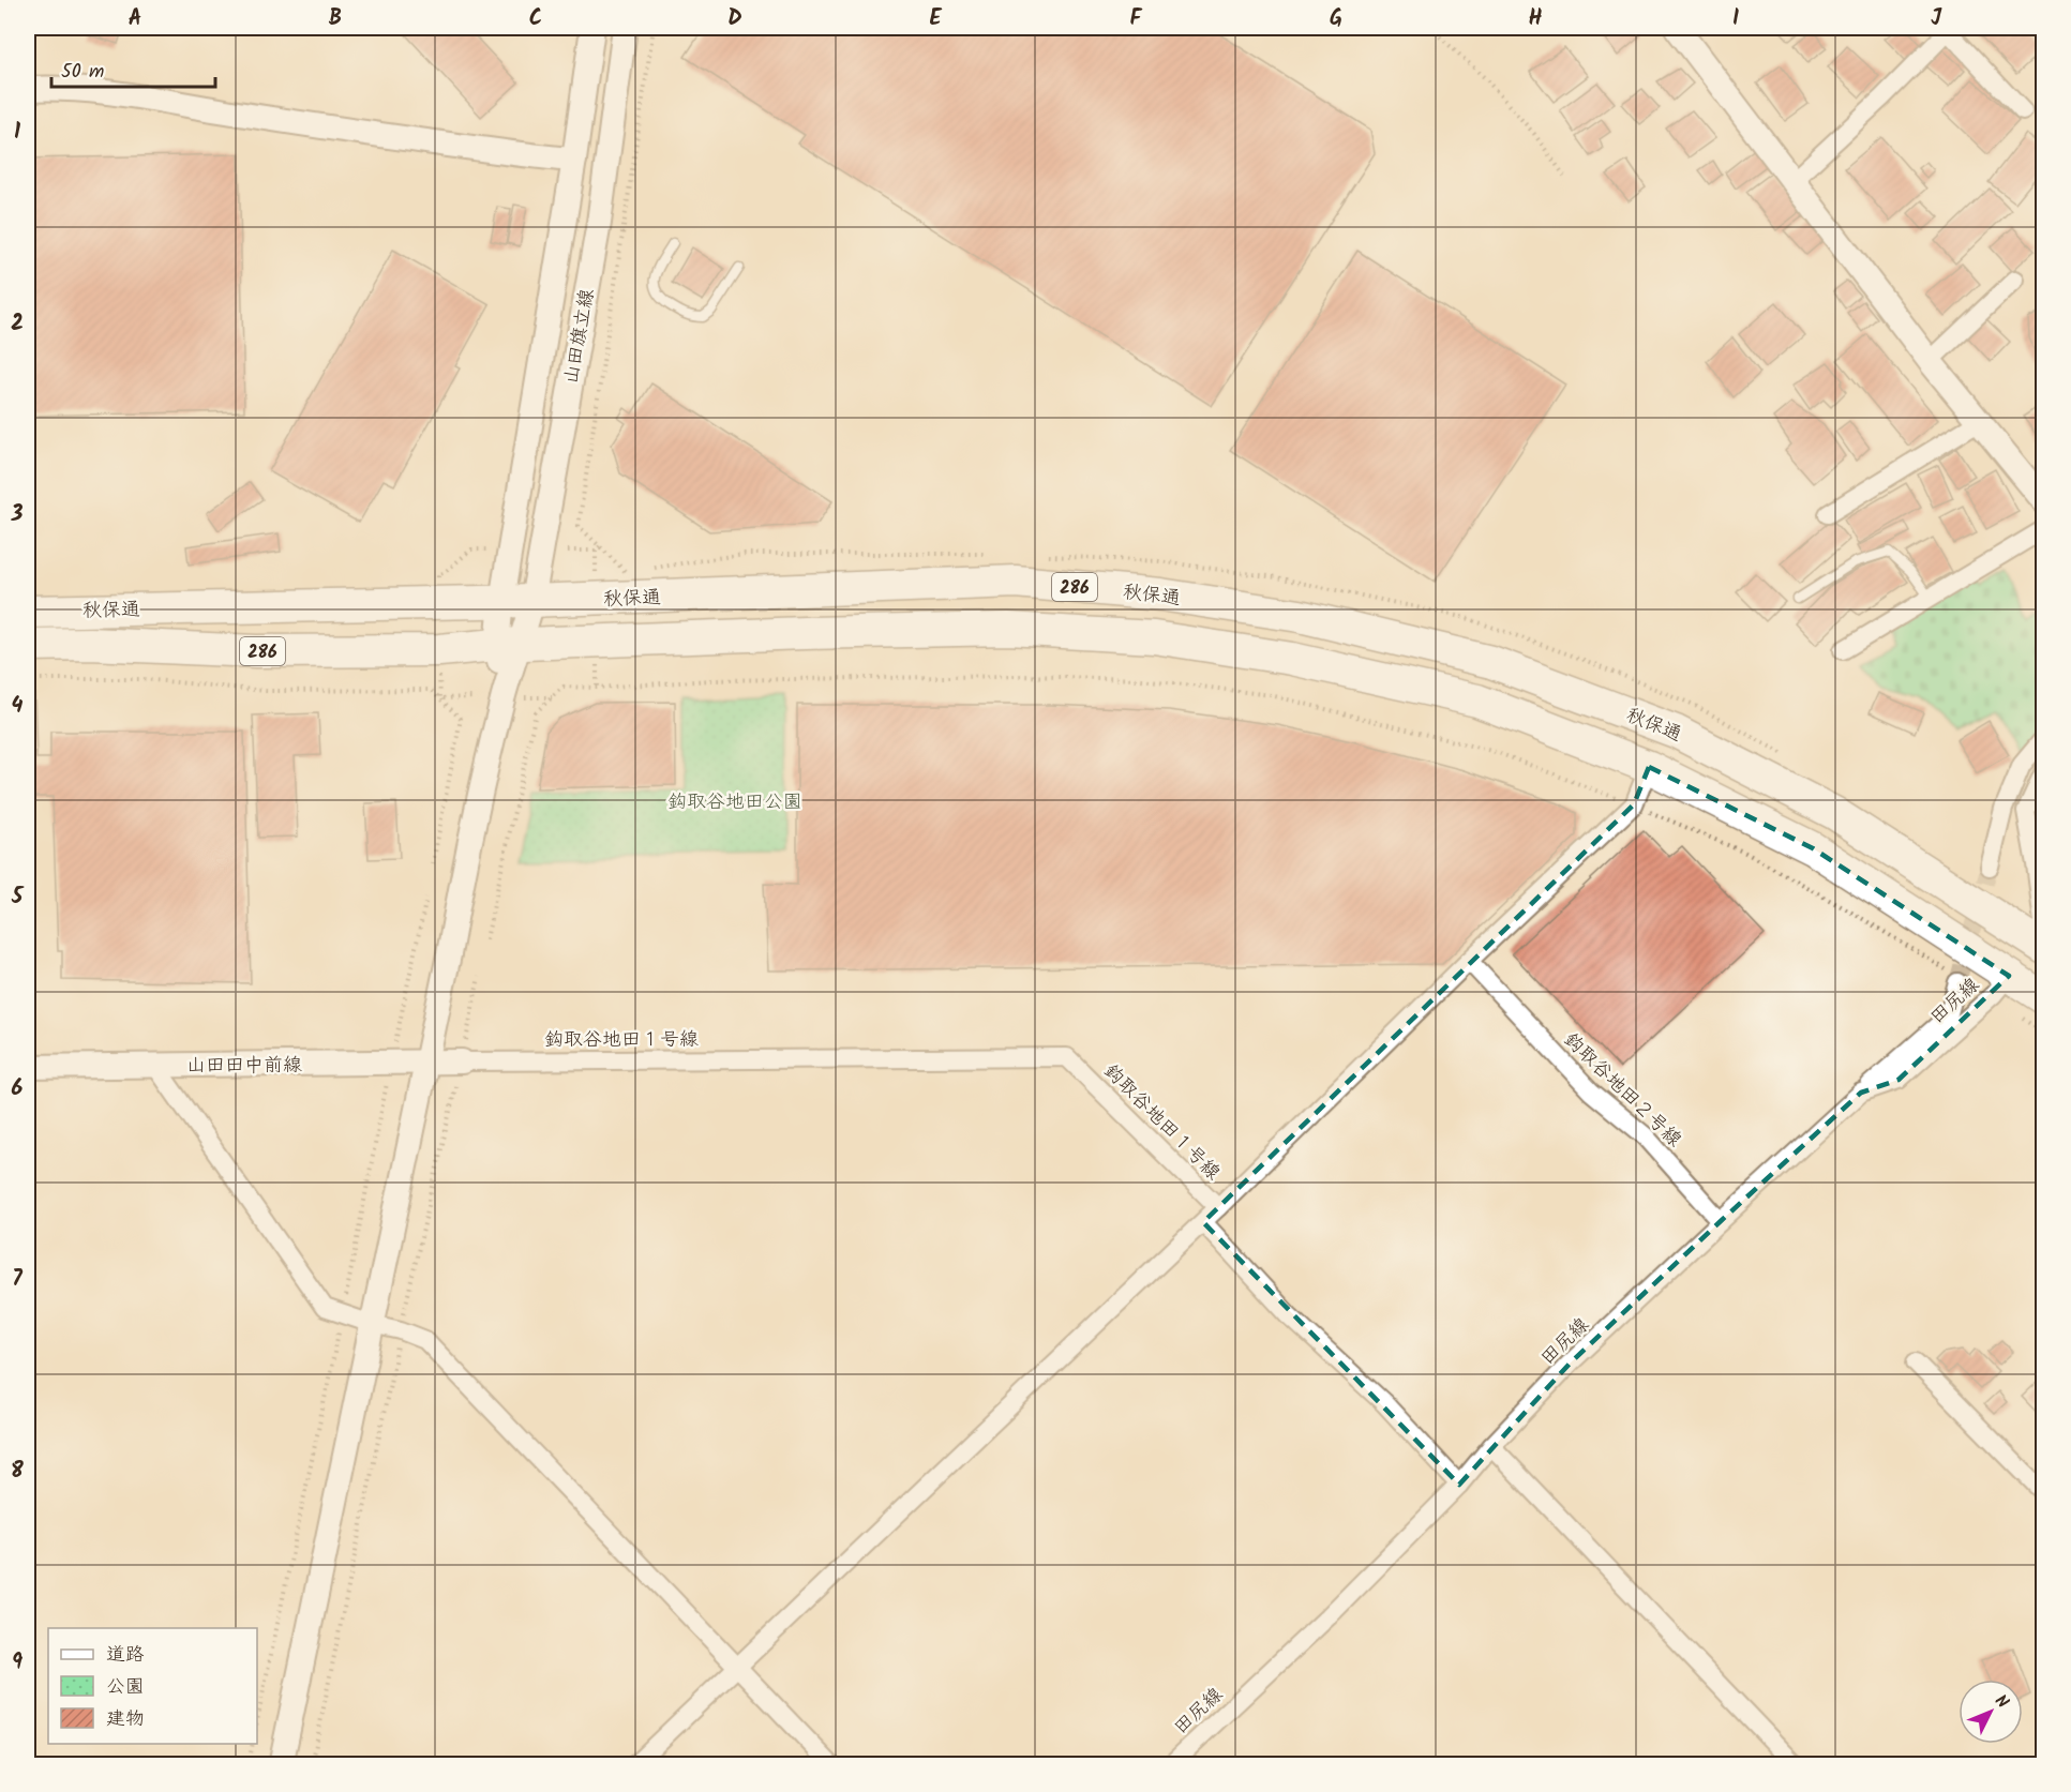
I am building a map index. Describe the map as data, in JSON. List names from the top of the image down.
{
  "streets": {
    "highway": ["286", "秋保通"],
    "street": [
      "山田旗立線",
      "田尻線",
      "鈎取谷地田１号線",
      "山田田中前線",
      "鈎取谷地田２号線"
    ]
  },
  "crossings": [
    ["山田旗立線", "秋保通"],
    ["山田旗立線", "山田田中前線"],
    ["秋保通", "田尻線"],
    ["秋保通", "鈎取谷地田１号線"],
    ["田尻線", "鈎取谷地田２号線"],
    ["鈎取谷地田１号線", "山田田中前線"],
    ["鈎取谷地田１号線", "鈎取谷地田２号線"]
  ],
  "parks": ["鈎取谷地田公園"],
  "legend": ["道路", "公園", "建物"],
  "scale_bar": "50 m",
  "north": "top right",
  "grid": {
    "columns": [
      "A",
      "B",
      "C",
      "D",
      "E",
      "F",
      "G",
      "H",
      "I",
      "J"
    ],
    "rows": [
      "1",
      "2",
      "3",
      "4",
      "5",
      "6",
      "7",
      "8",
      "9"
    ]
  }
}
